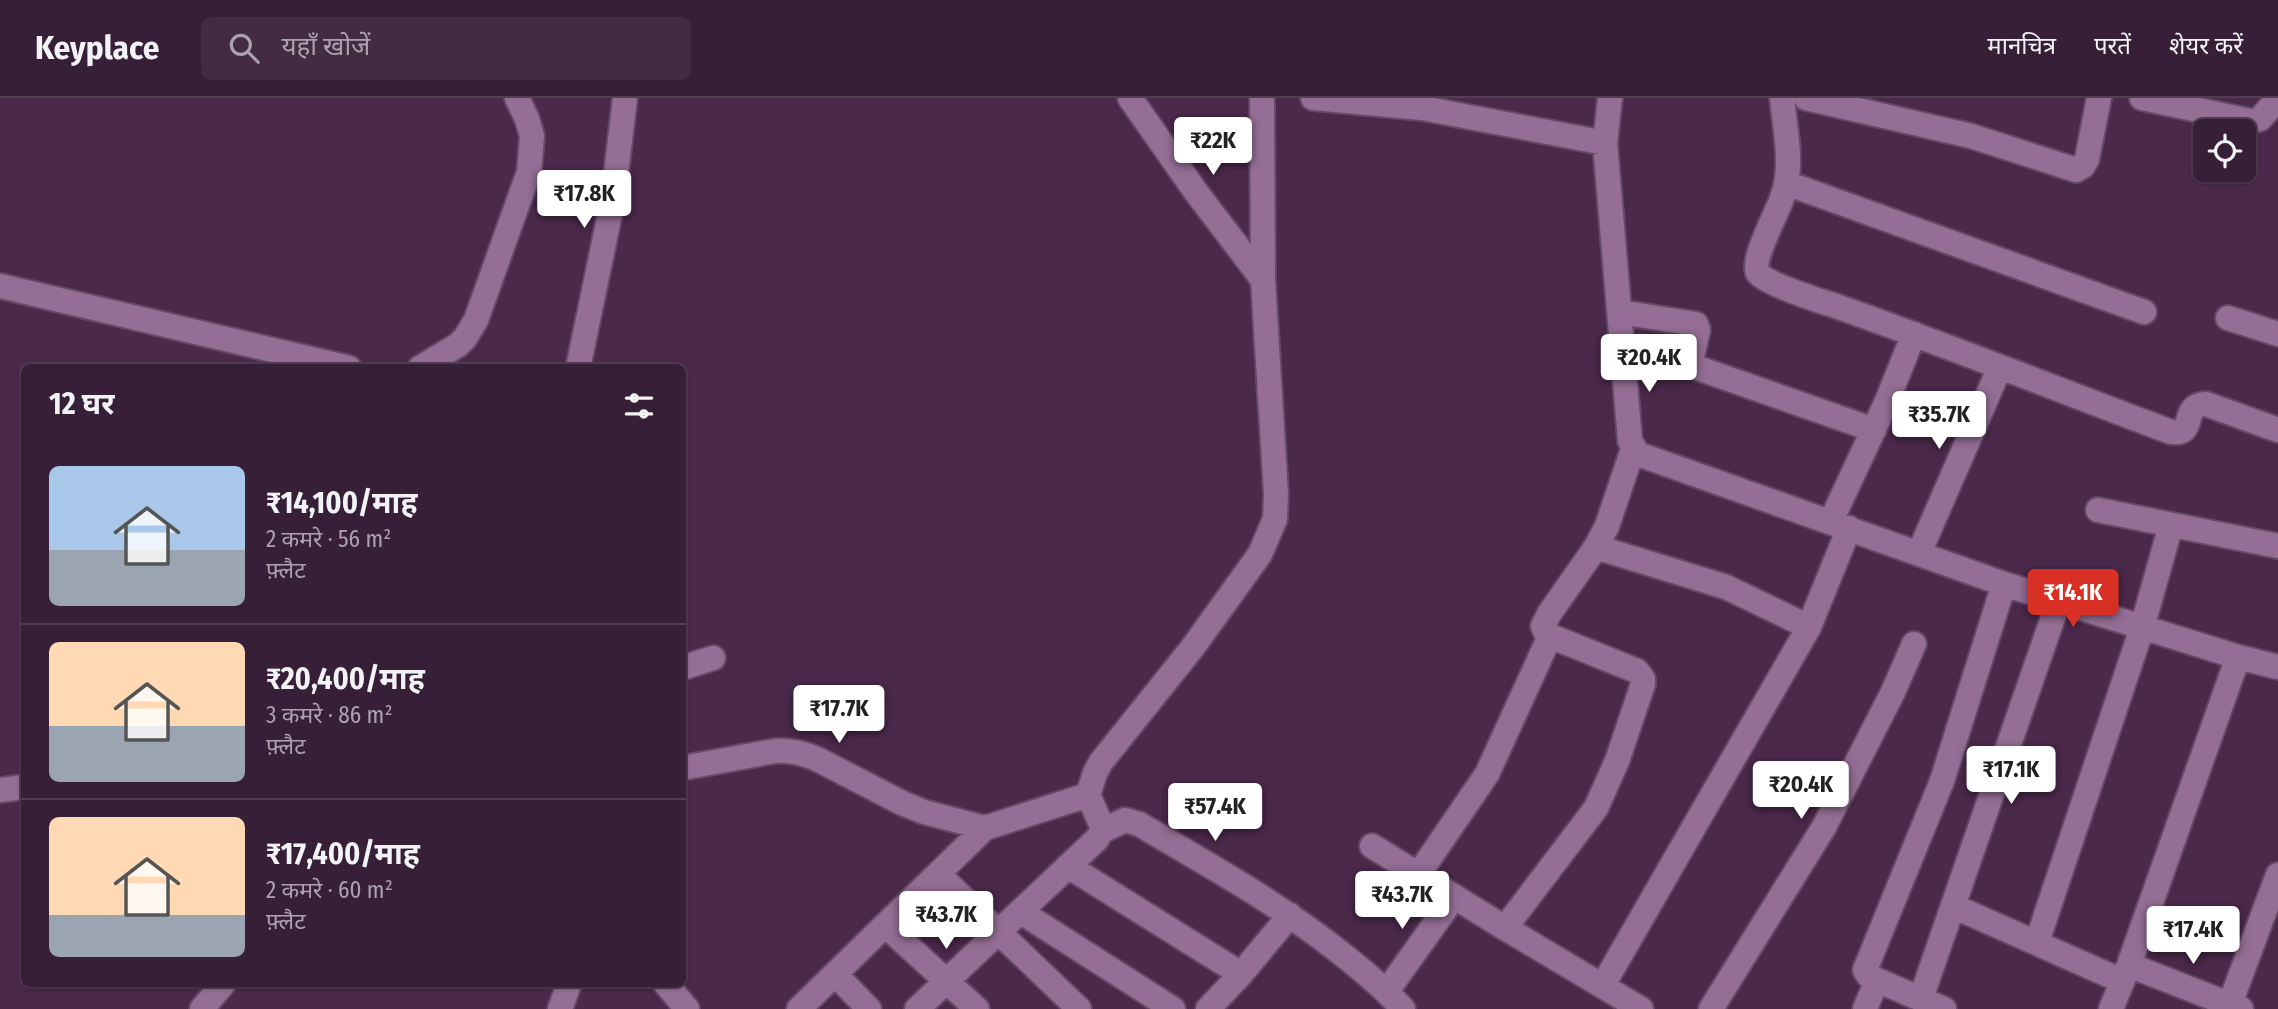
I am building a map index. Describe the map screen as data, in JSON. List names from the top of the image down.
{
  "page": {
    "header": "Keyplace",
    "search": "यहाँ खोजें",
    "nav": ["मानचित्र", "परतें", "शेयर करें"],
    "price": [
      "₹22K",
      "₹17.8K",
      "₹20.4K",
      "₹35.7K",
      "₹14.1K",
      "₹17.7K",
      "₹17.1K",
      "₹20.4K",
      "₹57.4K",
      "₹43.7K",
      "₹43.7K",
      "₹17.4K"
    ],
    "heading": "12 घर",
    "list": [
      {
        "name": "₹14,100/माह",
        "note": "2 कमरे · 56 m² · फ़्लैट"
      },
      {
        "name": "₹20,400/माह",
        "note": "3 कमरे · 86 m² · फ़्लैट"
      },
      {
        "name": "₹17,400/माह",
        "note": "2 कमरे · 60 m² · फ़्लैट"
      }
    ]
  }
}
